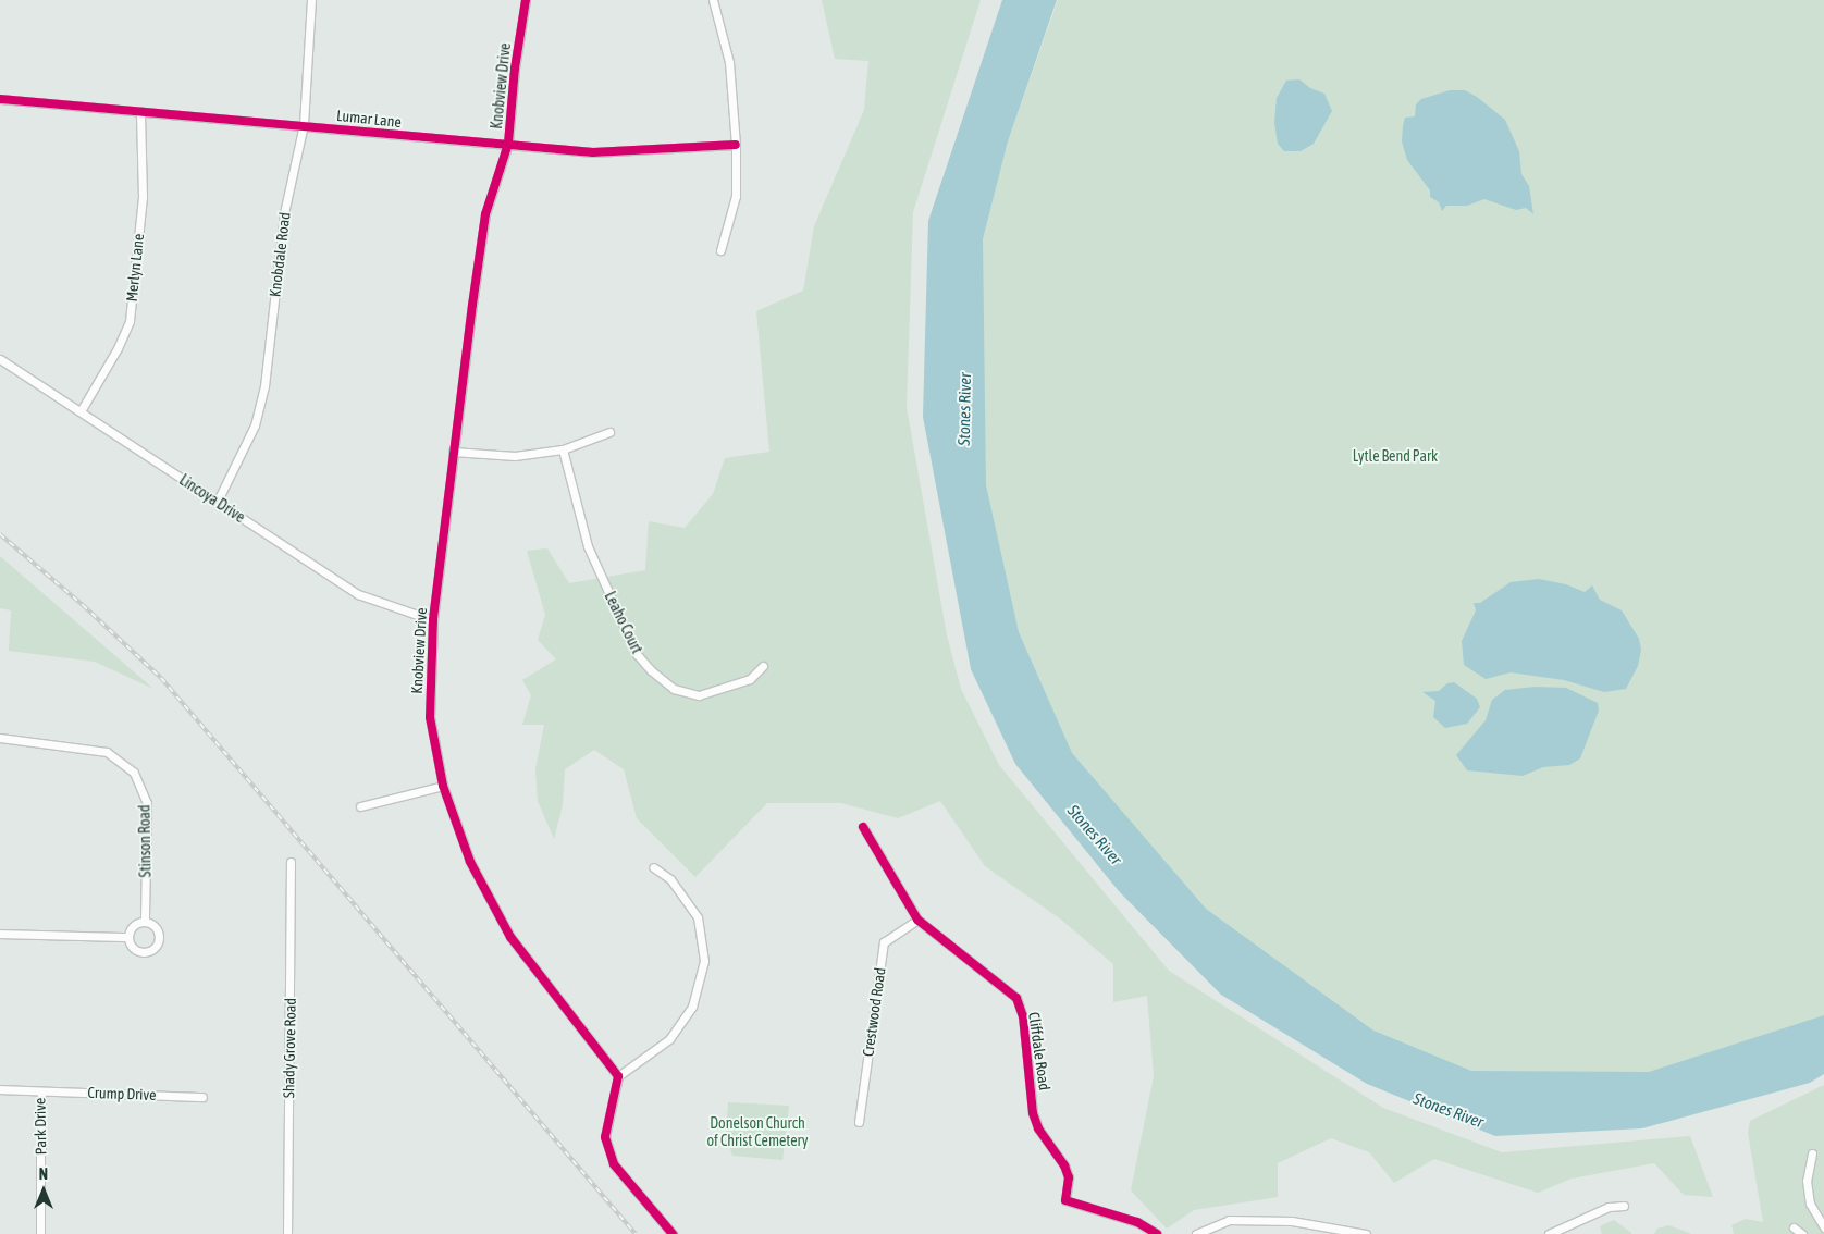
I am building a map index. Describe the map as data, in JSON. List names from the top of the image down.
{
  "streets": {
    "street": [
      "Knobview Drive",
      "Lumar Lane",
      "Knobdale Road",
      "Merlyn Lane",
      "Lincoya Drive",
      "Leaho Court",
      "Stinson Road",
      "Crestwood Road",
      "Shady Grove Road",
      "Cliffdale Road",
      "Crump Drive",
      "Park Drive"
    ]
  },
  "crossings": [
    ["Knobview Drive", "Lumar Lane"],
    ["Knobview Drive", "Lincoya Drive"],
    ["Lumar Lane", "Knobdale Road"],
    ["Lumar Lane", "Merlyn Lane"],
    ["Knobdale Road", "Lincoya Drive"],
    ["Merlyn Lane", "Lincoya Drive"],
    ["Crestwood Road", "Cliffdale Road"],
    ["Crump Drive", "Park Drive"]
  ],
  "water": ["Stones River"],
  "parks": ["Lytle Bend Park", "Donelson Church of Christ Cemetery"],
  "north": "top"
}
